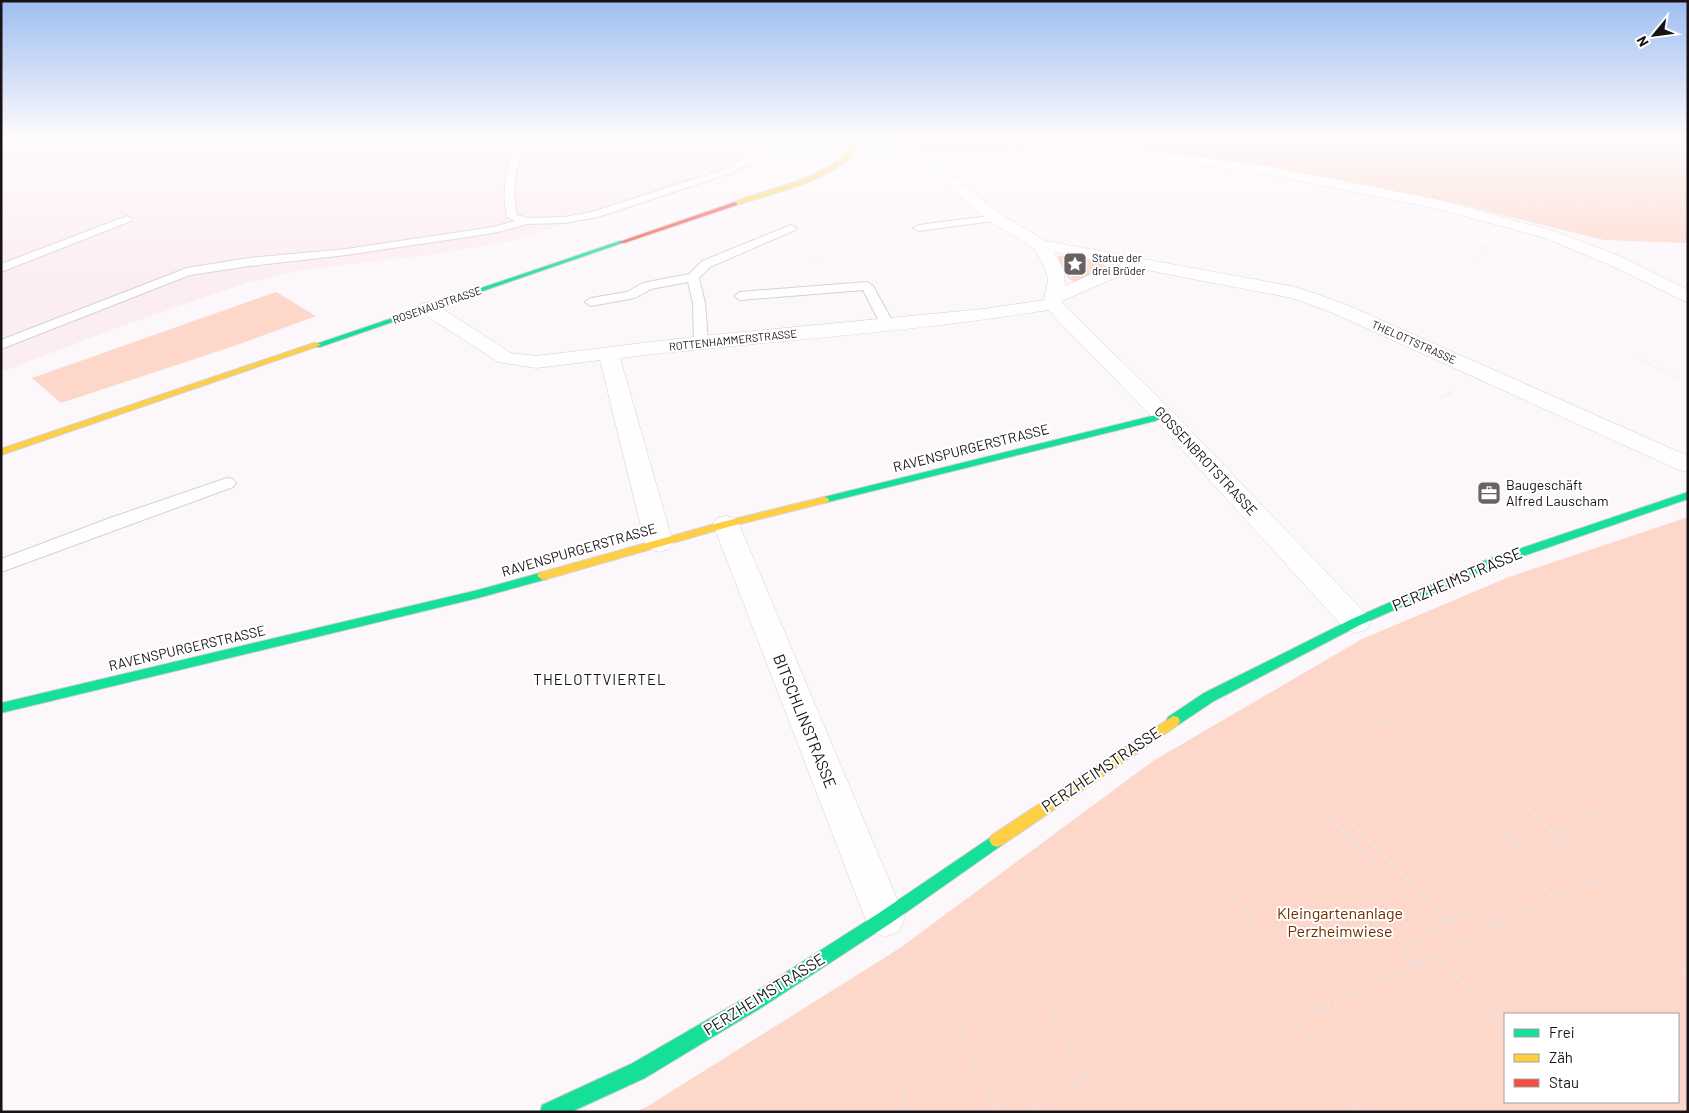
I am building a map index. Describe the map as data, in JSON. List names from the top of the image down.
{
  "streets": {
    "street": [
      "ROSENAUSTRASSE",
      "ROTTENHAMMERSTRASSE",
      "THELOTTSTRASSE",
      "RAVENSPURGERSTRASSE",
      "GOSSENBROTSTRASSE",
      "PERZHEIMSTRASSE",
      "BITSCHLINSTRASSE"
    ]
  },
  "crossings": [
    ["ROSENAUSTRASSE", "ROTTENHAMMERSTRASSE"],
    ["ROTTENHAMMERSTRASSE", "GOSSENBROTSTRASSE"],
    ["RAVENSPURGERSTRASSE", "GOSSENBROTSTRASSE"],
    ["RAVENSPURGERSTRASSE", "BITSCHLINSTRASSE"],
    ["GOSSENBROTSTRASSE", "PERZHEIMSTRASSE"],
    ["PERZHEIMSTRASSE", "BITSCHLINSTRASSE"]
  ],
  "districts": ["THELOTTVIERTEL"],
  "parks": ["Kleingartenanlage Perzheimwiese"],
  "places": {
    "place": ["Statue der drei Brüder"],
    "office": ["Baugeschäft Alfred Lauscham"]
  },
  "legend": ["Frei", "Zäh", "Stau"],
  "north": "bottom left"
}
